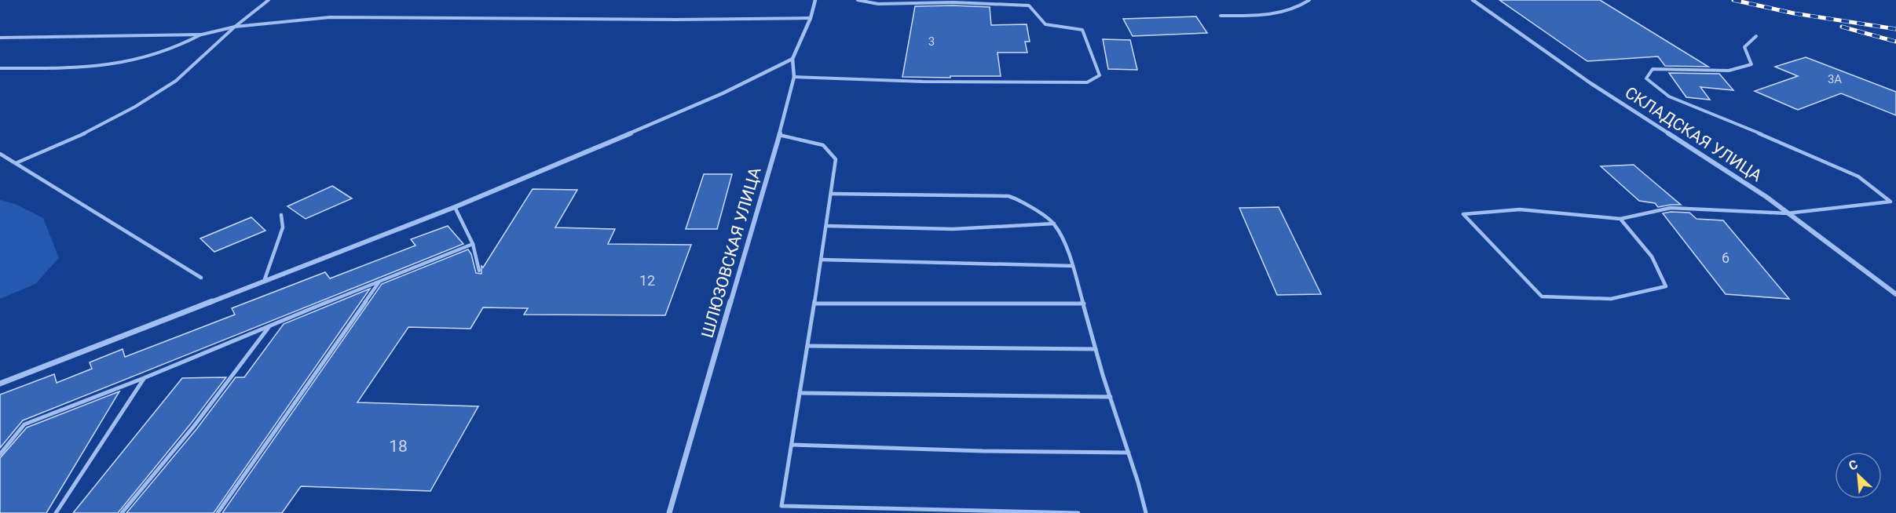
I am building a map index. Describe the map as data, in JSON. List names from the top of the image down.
{
  "streets": {
    "street": ["СКЛАДСКАЯ УЛИЦА", "ШЛЮЗОВСКАЯ УЛИЦА"]
  },
  "house_numbers": [
    "3",
    "3А",
    "6",
    "12",
    "18"
  ],
  "north": "top left"
}
